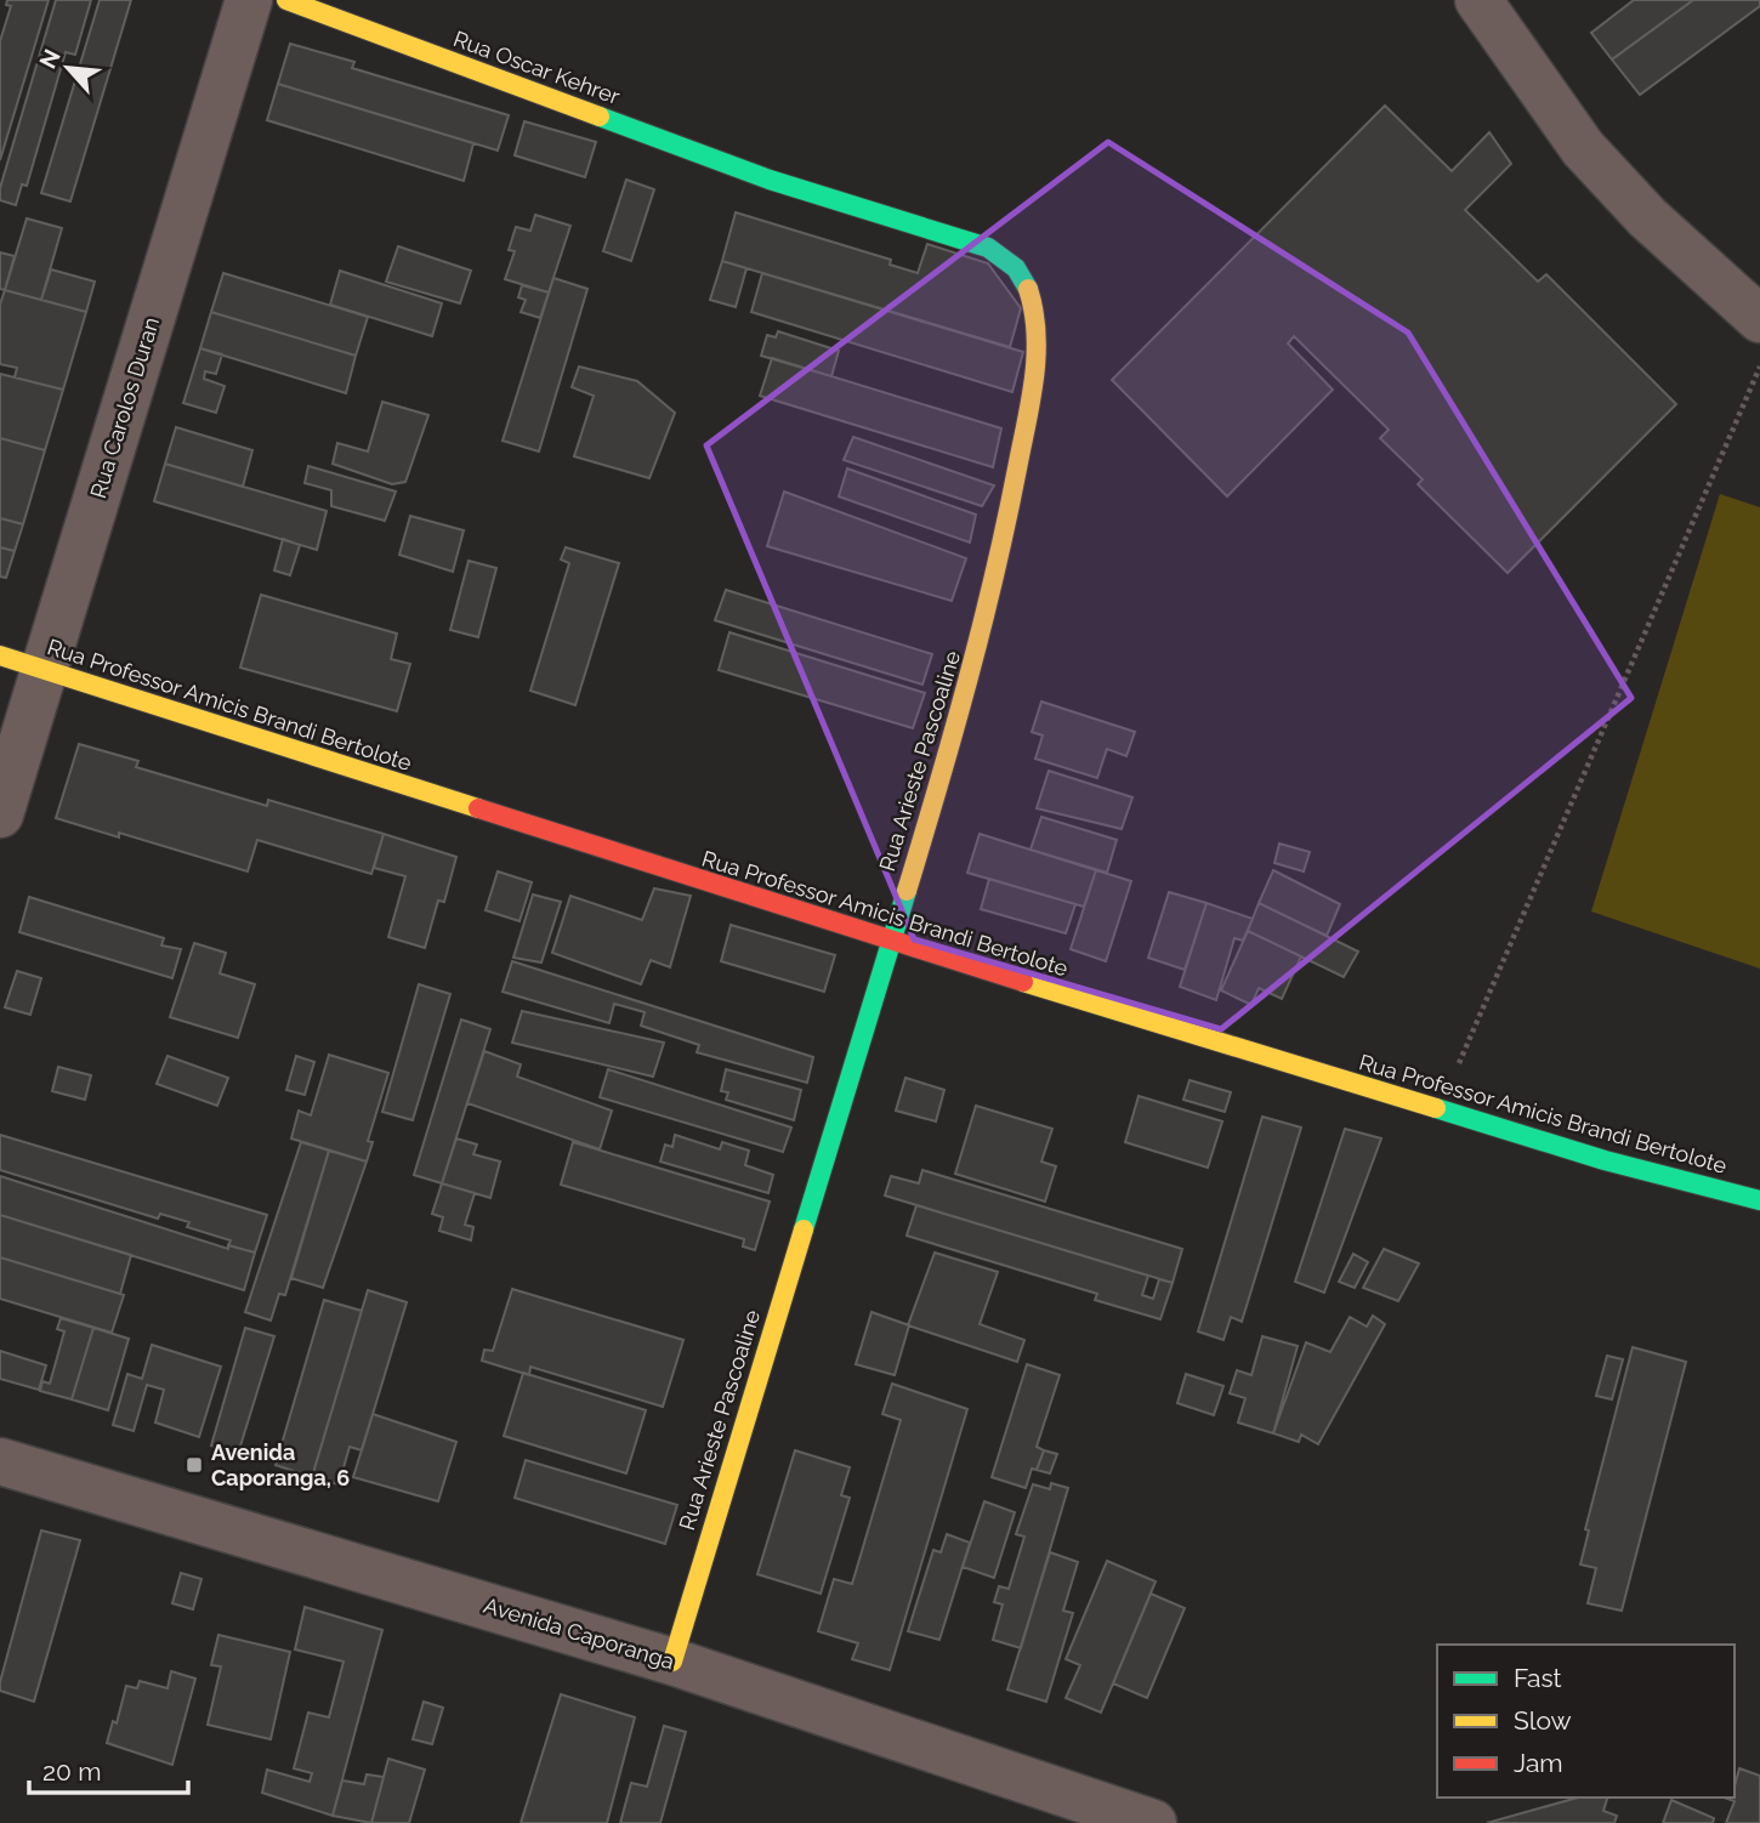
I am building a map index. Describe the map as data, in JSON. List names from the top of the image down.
{
  "streets": {
    "street": [
      "Rua Oscar Kehrer",
      "Rua Carolos Duran",
      "Rua Professor Amicis Brandi Bertolote",
      "Rua Arieste Pascoaline",
      "Avenida Caporanga"
    ]
  },
  "crossings": [
    ["Rua Oscar Kehrer", "Rua Arieste Pascoaline"],
    ["Rua Carolos Duran", "Rua Professor Amicis Brandi Bertolote"],
    ["Rua Professor Amicis Brandi Bertolote", "Rua Arieste Pascoaline"],
    ["Rua Arieste Pascoaline", "Avenida Caporanga"]
  ],
  "places": {
    "transit": ["Avenida Caporanga, 6"]
  },
  "legend": ["Fast", "Slow", "Jam"],
  "scale_bar": "20 m",
  "north": "top left"
}
